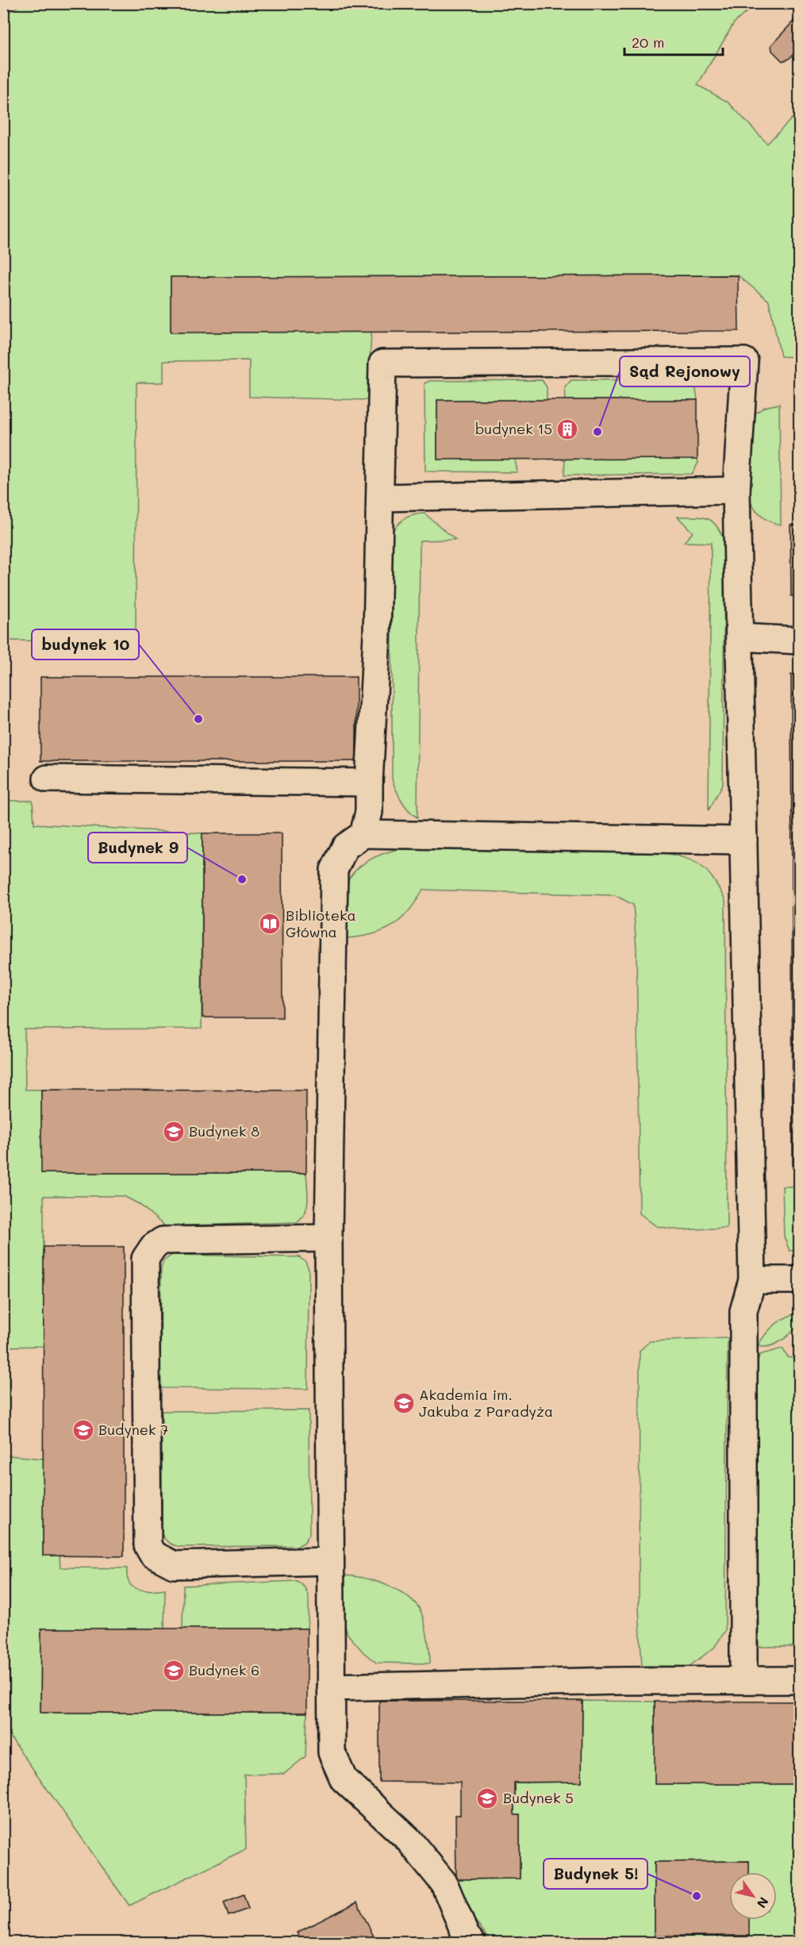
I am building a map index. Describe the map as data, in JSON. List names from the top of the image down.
{
  "places": {
    "building": ["budynek 15"],
    "other": [
      "Sąd Rejonowy",
      "budynek 10",
      "Budynek 9",
      "Budynek 5!"
    ],
    "library": ["Biblioteka Główna"],
    "school or university": [
      "Budynek 8",
      "Akademia im. Jakuba z Paradyża",
      "Budynek 7",
      "Budynek 6",
      "Budynek 5"
    ]
  },
  "scale_bar": "20 m",
  "north": "bottom right"
}
